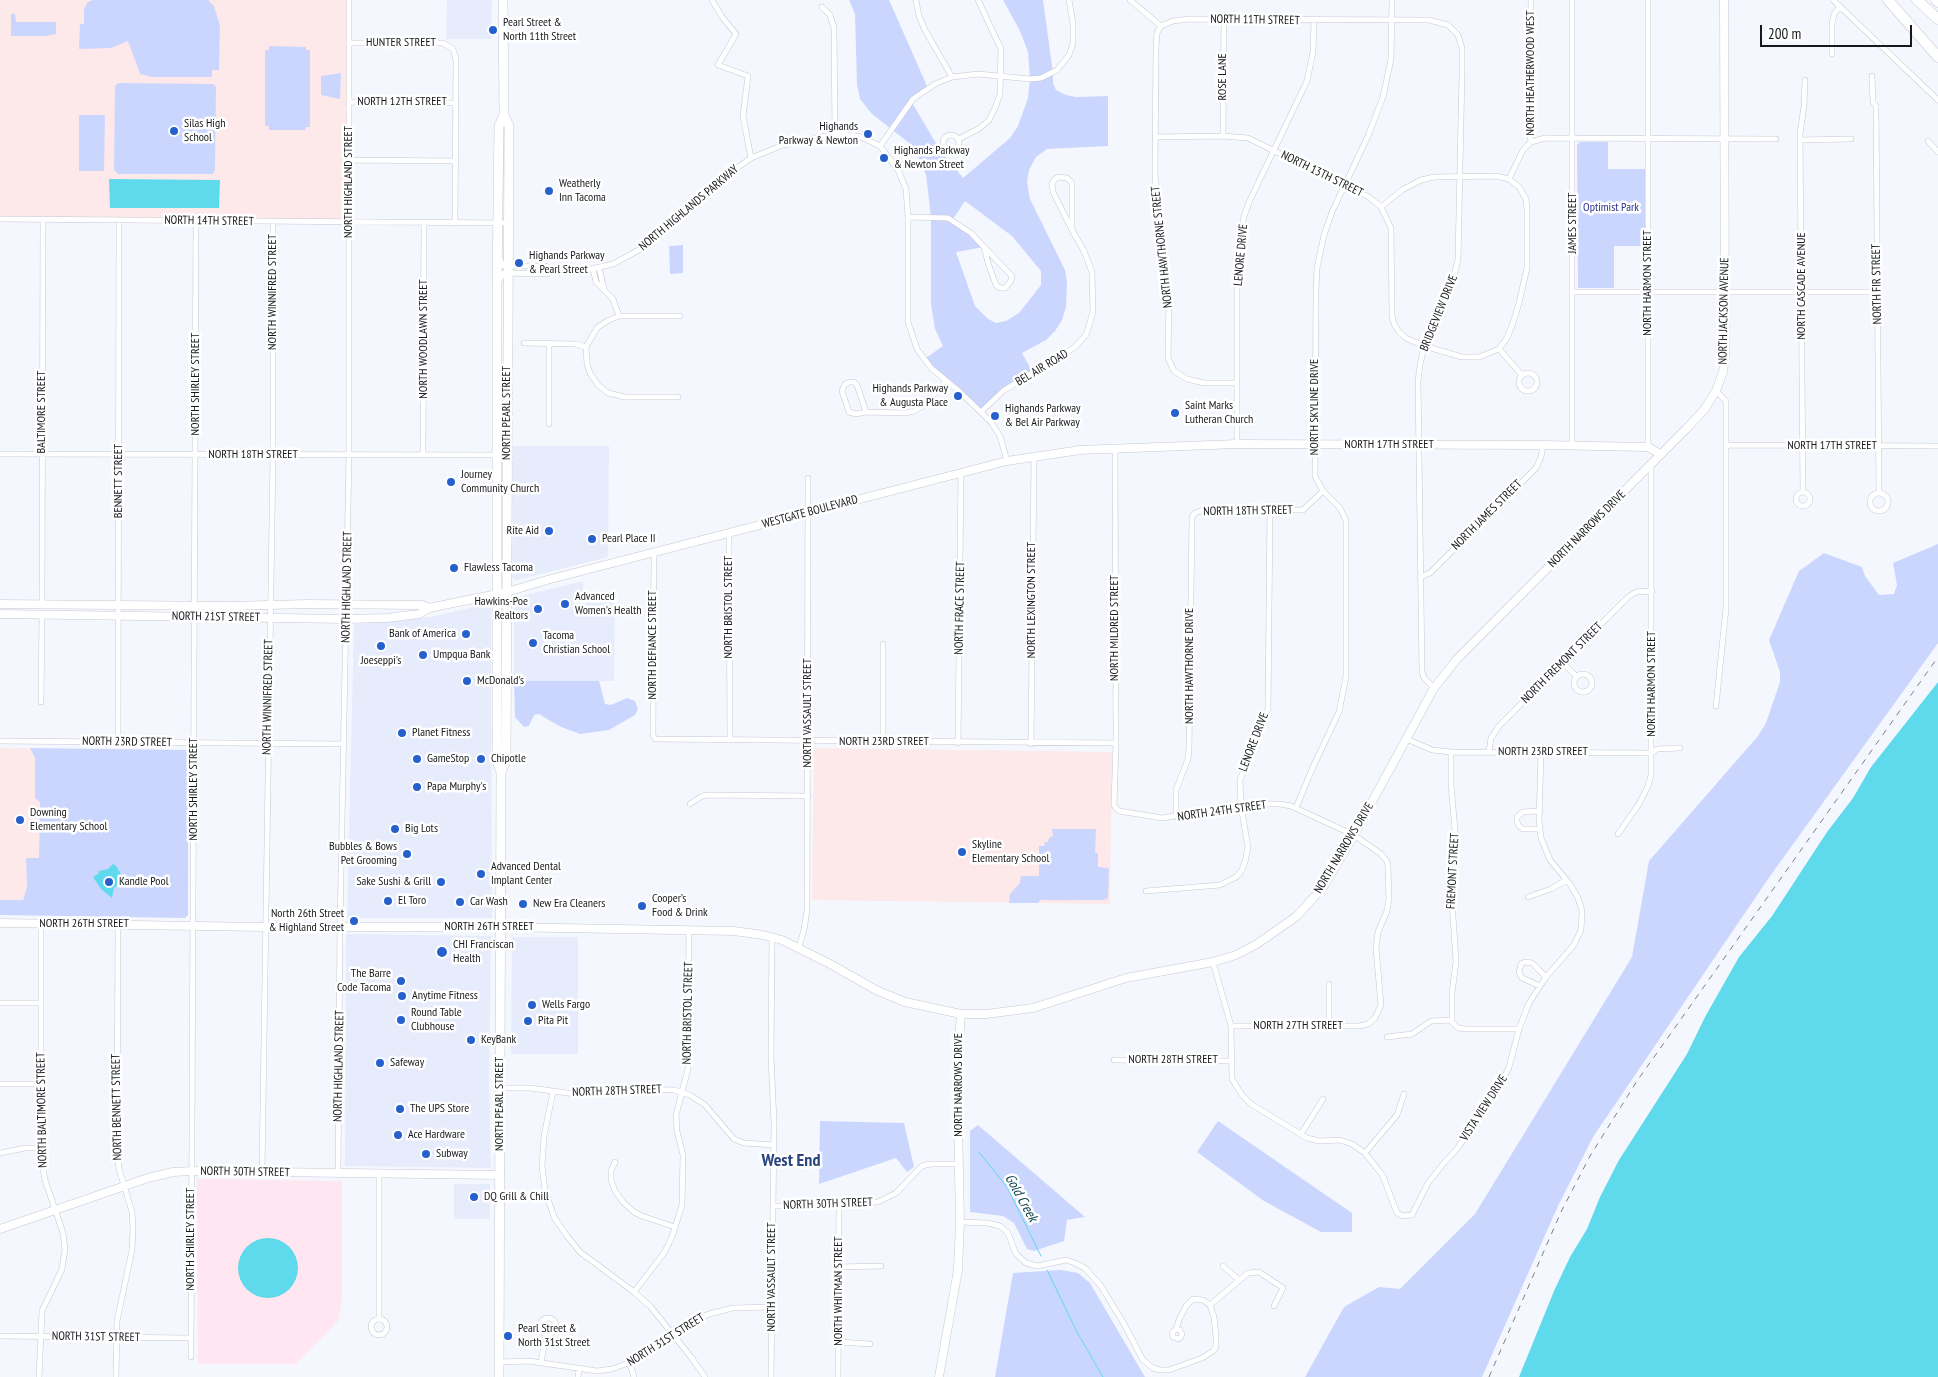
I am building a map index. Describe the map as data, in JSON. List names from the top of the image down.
{
  "streets": {
    "main road": [
      "NORTH JACKSON AVENUE",
      "NORTH PEARL STREET",
      "NORTH 17TH STREET",
      "WESTGATE BOULEVARD",
      "NORTH NARROWS DRIVE",
      "NORTH 21ST STREET",
      "NORTH 26TH STREET",
      "NORTH 30TH STREET"
    ],
    "street": [
      "NORTH 11TH STREET",
      "HUNTER STREET",
      "NORTH HEATHERWOOD WEST",
      "ROSE LANE",
      "NORTH 12TH STREET",
      "NORTH 13TH STREET",
      "NORTH HIGHLAND STREET",
      "NORTH HIGHLANDS PARKWAY",
      "NORTH 14TH STREET",
      "JAMES STREET",
      "NORTH HAWTHORNE STREET",
      "LENORE DRIVE",
      "NORTH HARMON STREET",
      "NORTH FIR STREET",
      "NORTH CASCADE AVENUE",
      "NORTH WINNIFRED STREET",
      "BRIDGEVIEW DRIVE",
      "NORTH WOODLAWN STREET",
      "BEL AIR ROAD",
      "NORTH SHIRLEY STREET",
      "NORTH SKYLINE DRIVE",
      "BALTIMORE STREET",
      "NORTH 18TH STREET",
      "BENNETT STREET",
      "NORTH JAMES STREET",
      "NORTH LEXINGTON STREET",
      "NORTH BRISTOL STREET",
      "NORTH FRACE STREET",
      "NORTH MILDRED STREET",
      "NORTH DEFIANCE STREET",
      "NORTH FREMONT STREET",
      "NORTH HAWTHORNE DRIVE",
      "NORTH VASSAULT STREET",
      "NORTH 23RD STREET",
      "NORTH 24TH STREET",
      "FREMONT STREET",
      "NORTH 27TH STREET",
      "NORTH 28TH STREET",
      "NORTH BENNETT STREET",
      "VISTA VIEW DRIVE",
      "NORTH BALTIMORE STREET",
      "NORTH WHITMAN STREET",
      "NORTH 31ST STREET"
    ]
  },
  "crossings": [
    ["NORTH 11TH STREET", "ROSE LANE"],
    ["NORTH 11TH STREET", "NORTH HAWTHORNE STREET"],
    ["NORTH 11TH STREET", "LENORE DRIVE"],
    ["NORTH 11TH STREET", "BRIDGEVIEW DRIVE"],
    ["NORTH 11TH STREET", "NORTH SKYLINE DRIVE"],
    ["HUNTER STREET", "NORTH 12TH STREET"],
    ["HUNTER STREET", "NORTH HIGHLAND STREET"],
    ["ROSE LANE", "NORTH 13TH STREET"],
    ["NORTH 12TH STREET", "NORTH HIGHLAND STREET"],
    ["NORTH 13TH STREET", "NORTH HAWTHORNE STREET"],
    ["NORTH 13TH STREET", "LENORE DRIVE"],
    ["NORTH 13TH STREET", "NORTH SKYLINE DRIVE"],
    ["NORTH HIGHLAND STREET", "NORTH 14TH STREET"],
    ["NORTH HIGHLAND STREET", "NORTH 18TH STREET"],
    ["NORTH HIGHLAND STREET", "NORTH 21ST STREET"],
    ["NORTH HIGHLAND STREET", "NORTH 23RD STREET"],
    ["NORTH HIGHLAND STREET", "NORTH 26TH STREET"],
    ["NORTH HIGHLAND STREET", "NORTH 30TH STREET"],
    ["NORTH HIGHLANDS PARKWAY", "NORTH PEARL STREET"],
    ["NORTH 14TH STREET", "NORTH WINNIFRED STREET"],
    ["NORTH 14TH STREET", "NORTH WOODLAWN STREET"],
    ["NORTH 14TH STREET", "NORTH SHIRLEY STREET"],
    ["NORTH 14TH STREET", "BALTIMORE STREET"],
    ["NORTH 14TH STREET", "NORTH PEARL STREET"],
    ["NORTH 14TH STREET", "BENNETT STREET"],
    ["JAMES STREET", "NORTH 17TH STREET"],
    ["NORTH HAWTHORNE STREET", "LENORE DRIVE"],
    ["LENORE DRIVE", "NORTH 17TH STREET"],
    ["LENORE DRIVE", "NORTH 18TH STREET"],
    ["LENORE DRIVE", "NORTH 24TH STREET"],
    ["NORTH HARMON STREET", "NORTH 17TH STREET"],
    ["NORTH HARMON STREET", "NORTH NARROWS DRIVE"],
    ["NORTH HARMON STREET", "NORTH FREMONT STREET"],
    ["NORTH HARMON STREET", "NORTH 23RD STREET"],
    ["NORTH FIR STREET", "NORTH 17TH STREET"],
    ["NORTH CASCADE AVENUE", "NORTH 17TH STREET"],
    ["NORTH WINNIFRED STREET", "NORTH 18TH STREET"],
    ["NORTH WINNIFRED STREET", "NORTH 21ST STREET"],
    ["NORTH WINNIFRED STREET", "NORTH 23RD STREET"],
    ["NORTH WINNIFRED STREET", "NORTH 26TH STREET"],
    ["NORTH WINNIFRED STREET", "NORTH 30TH STREET"],
    ["NORTH JACKSON AVENUE", "NORTH NARROWS DRIVE"],
    ["BRIDGEVIEW DRIVE", "NORTH SKYLINE DRIVE"],
    ["BRIDGEVIEW DRIVE", "NORTH 17TH STREET"],
    ["BRIDGEVIEW DRIVE", "NORTH JAMES STREET"],
    ["BRIDGEVIEW DRIVE", "NORTH NARROWS DRIVE"],
    ["NORTH WOODLAWN STREET", "NORTH 18TH STREET"],
    ["NORTH SHIRLEY STREET", "NORTH 18TH STREET"],
    ["NORTH SHIRLEY STREET", "NORTH 21ST STREET"],
    ["NORTH SHIRLEY STREET", "NORTH 23RD STREET"],
    ["NORTH SHIRLEY STREET", "NORTH 26TH STREET"],
    ["NORTH SHIRLEY STREET", "NORTH 30TH STREET"],
    ["NORTH SHIRLEY STREET", "NORTH 31ST STREET"],
    ["NORTH SKYLINE DRIVE", "NORTH 17TH STREET"],
    ["NORTH SKYLINE DRIVE", "NORTH 18TH STREET"],
    ["NORTH SKYLINE DRIVE", "NORTH 24TH STREET"],
    ["BALTIMORE STREET", "NORTH 18TH STREET"],
    ["BALTIMORE STREET", "NORTH 21ST STREET"],
    ["NORTH PEARL STREET", "NORTH 18TH STREET"],
    ["NORTH PEARL STREET", "WESTGATE BOULEVARD"],
    ["NORTH PEARL STREET", "NORTH 21ST STREET"],
    ["NORTH PEARL STREET", "NORTH 26TH STREET"],
    ["NORTH PEARL STREET", "NORTH 28TH STREET"],
    ["NORTH PEARL STREET", "NORTH 30TH STREET"],
    ["NORTH PEARL STREET", "NORTH 31ST STREET"],
    ["NORTH 17TH STREET", "WESTGATE BOULEVARD"],
    ["NORTH 17TH STREET", "NORTH JAMES STREET"],
    ["NORTH 17TH STREET", "NORTH MILDRED STREET"],
    ["NORTH 18TH STREET", "BENNETT STREET"],
    ["NORTH 18TH STREET", "NORTH HAWTHORNE DRIVE"],
    ["BENNETT STREET", "NORTH 21ST STREET"],
    ["BENNETT STREET", "NORTH 23RD STREET"],
    ["WESTGATE BOULEVARD", "NORTH LEXINGTON STREET"],
    ["WESTGATE BOULEVARD", "NORTH BRISTOL STREET"],
    ["WESTGATE BOULEVARD", "NORTH FRACE STREET"],
    ["WESTGATE BOULEVARD", "NORTH 21ST STREET"],
    ["WESTGATE BOULEVARD", "NORTH MILDRED STREET"],
    ["WESTGATE BOULEVARD", "NORTH DEFIANCE STREET"],
    ["WESTGATE BOULEVARD", "NORTH VASSAULT STREET"],
    ["NORTH NARROWS DRIVE", "NORTH 23RD STREET"],
    ["NORTH NARROWS DRIVE", "NORTH 24TH STREET"],
    ["NORTH NARROWS DRIVE", "NORTH 26TH STREET"],
    ["NORTH NARROWS DRIVE", "NORTH 27TH STREET"],
    ["NORTH NARROWS DRIVE", "NORTH 30TH STREET"],
    ["NORTH LEXINGTON STREET", "NORTH 23RD STREET"],
    ["NORTH BRISTOL STREET", "NORTH 23RD STREET"],
    ["NORTH BRISTOL STREET", "NORTH 26TH STREET"],
    ["NORTH BRISTOL STREET", "NORTH 28TH STREET"],
    ["NORTH FRACE STREET", "NORTH 23RD STREET"],
    ["NORTH MILDRED STREET", "NORTH 23RD STREET"],
    ["NORTH MILDRED STREET", "NORTH 24TH STREET"],
    ["NORTH DEFIANCE STREET", "NORTH 23RD STREET"],
    ["NORTH FREMONT STREET", "NORTH 23RD STREET"],
    ["NORTH HAWTHORNE DRIVE", "NORTH 24TH STREET"],
    ["NORTH VASSAULT STREET", "NORTH 23RD STREET"],
    ["NORTH VASSAULT STREET", "NORTH 26TH STREET"],
    ["NORTH VASSAULT STREET", "NORTH 28TH STREET"],
    ["NORTH VASSAULT STREET", "NORTH 30TH STREET"],
    ["NORTH VASSAULT STREET", "NORTH 31ST STREET"],
    ["NORTH 23RD STREET", "FREMONT STREET"],
    ["NORTH 23RD STREET", "VISTA VIEW DRIVE"],
    ["NORTH 24TH STREET", "NORTH 27TH STREET"],
    ["FREMONT STREET", "VISTA VIEW DRIVE"],
    ["NORTH 26TH STREET", "NORTH BENNETT STREET"],
    ["NORTH 26TH STREET", "NORTH BALTIMORE STREET"],
    ["NORTH BENNETT STREET", "NORTH 30TH STREET"],
    ["NORTH BENNETT STREET", "NORTH 31ST STREET"],
    ["NORTH BALTIMORE STREET", "NORTH 30TH STREET"],
    ["NORTH BALTIMORE STREET", "NORTH 31ST STREET"],
    ["NORTH 30TH STREET", "NORTH WHITMAN STREET"]
  ],
  "districts": ["West End"],
  "water": ["Gold Creek"],
  "parks": ["Optimist Park"],
  "places": [
    "Pearl Street & North 11th Street",
    "Silas High School",
    "Highands Parkway & Newton",
    "Highands Parkway & Newton Street",
    "Weatherly Inn Tacoma",
    "Highands Parkway & Pearl Street",
    "Highands Parkway & Augusta Place",
    "Saint Marks Lutheran Church",
    "Highands Parkway & Bel Air Parkway",
    "Journey Community Church",
    "Rite Aid",
    "Pearl Place II",
    "Flawless Tacoma",
    "Advanced Women's Health",
    "Hawkins-Poe Realtors",
    "Bank of America",
    "Tacoma Christian School",
    "Joeseppi's",
    "Umpqua Bank",
    "McDonald's",
    "Planet Fitness",
    "GameStop",
    "Chipotle",
    "Papa Murphy's",
    "Downing Elementary School",
    "Big Lots",
    "Skyline Elementary School",
    "Bubbles & Bows Pet Grooming",
    "Advanced Dental Implant Center",
    "Kandle Pool",
    "Sake Sushi & Grill",
    "El Toro",
    "Car Wash",
    "New Era Cleaners",
    "Cooper’s Food & Drink",
    "North 26th Street & Highland Street",
    "CHI Franciscan Health",
    "The Barre Code Tacoma",
    "Anytime Fitness",
    "Wells Fargo",
    "Round Table Clubhouse",
    "Pita Pit",
    "KeyBank",
    "Safeway",
    "The UPS Store",
    "Ace Hardware",
    "Subway",
    "DQ Grill & Chill",
    "Pearl Street & North 31st Street"
  ],
  "scale_bar": "200 m"
}
